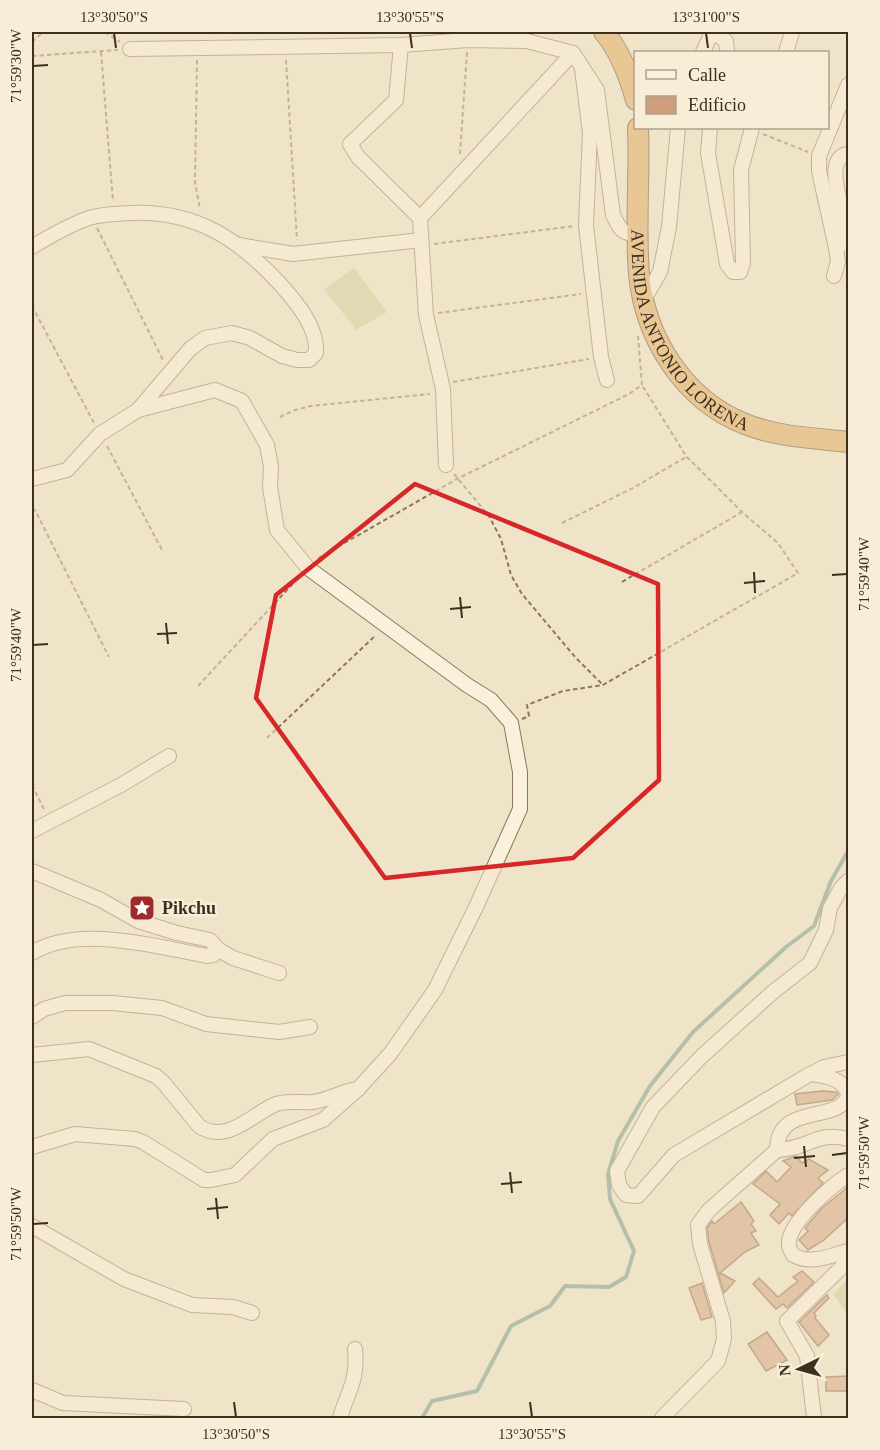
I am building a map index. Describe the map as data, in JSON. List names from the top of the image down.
{
  "streets": {
    "highway": ["AVENIDA ANTONIO LORENA"]
  },
  "places": {
    "place": ["Pikchu"]
  },
  "legend": ["Calle", "Edificio"],
  "north": "left",
  "coordinates": [
    "13°30'50\"S",
    "13°30'55\"S",
    "13°31'00\"S",
    "71°59'30\"W",
    "71°59'40\"W",
    "71°59'50\"W"
  ]
}
